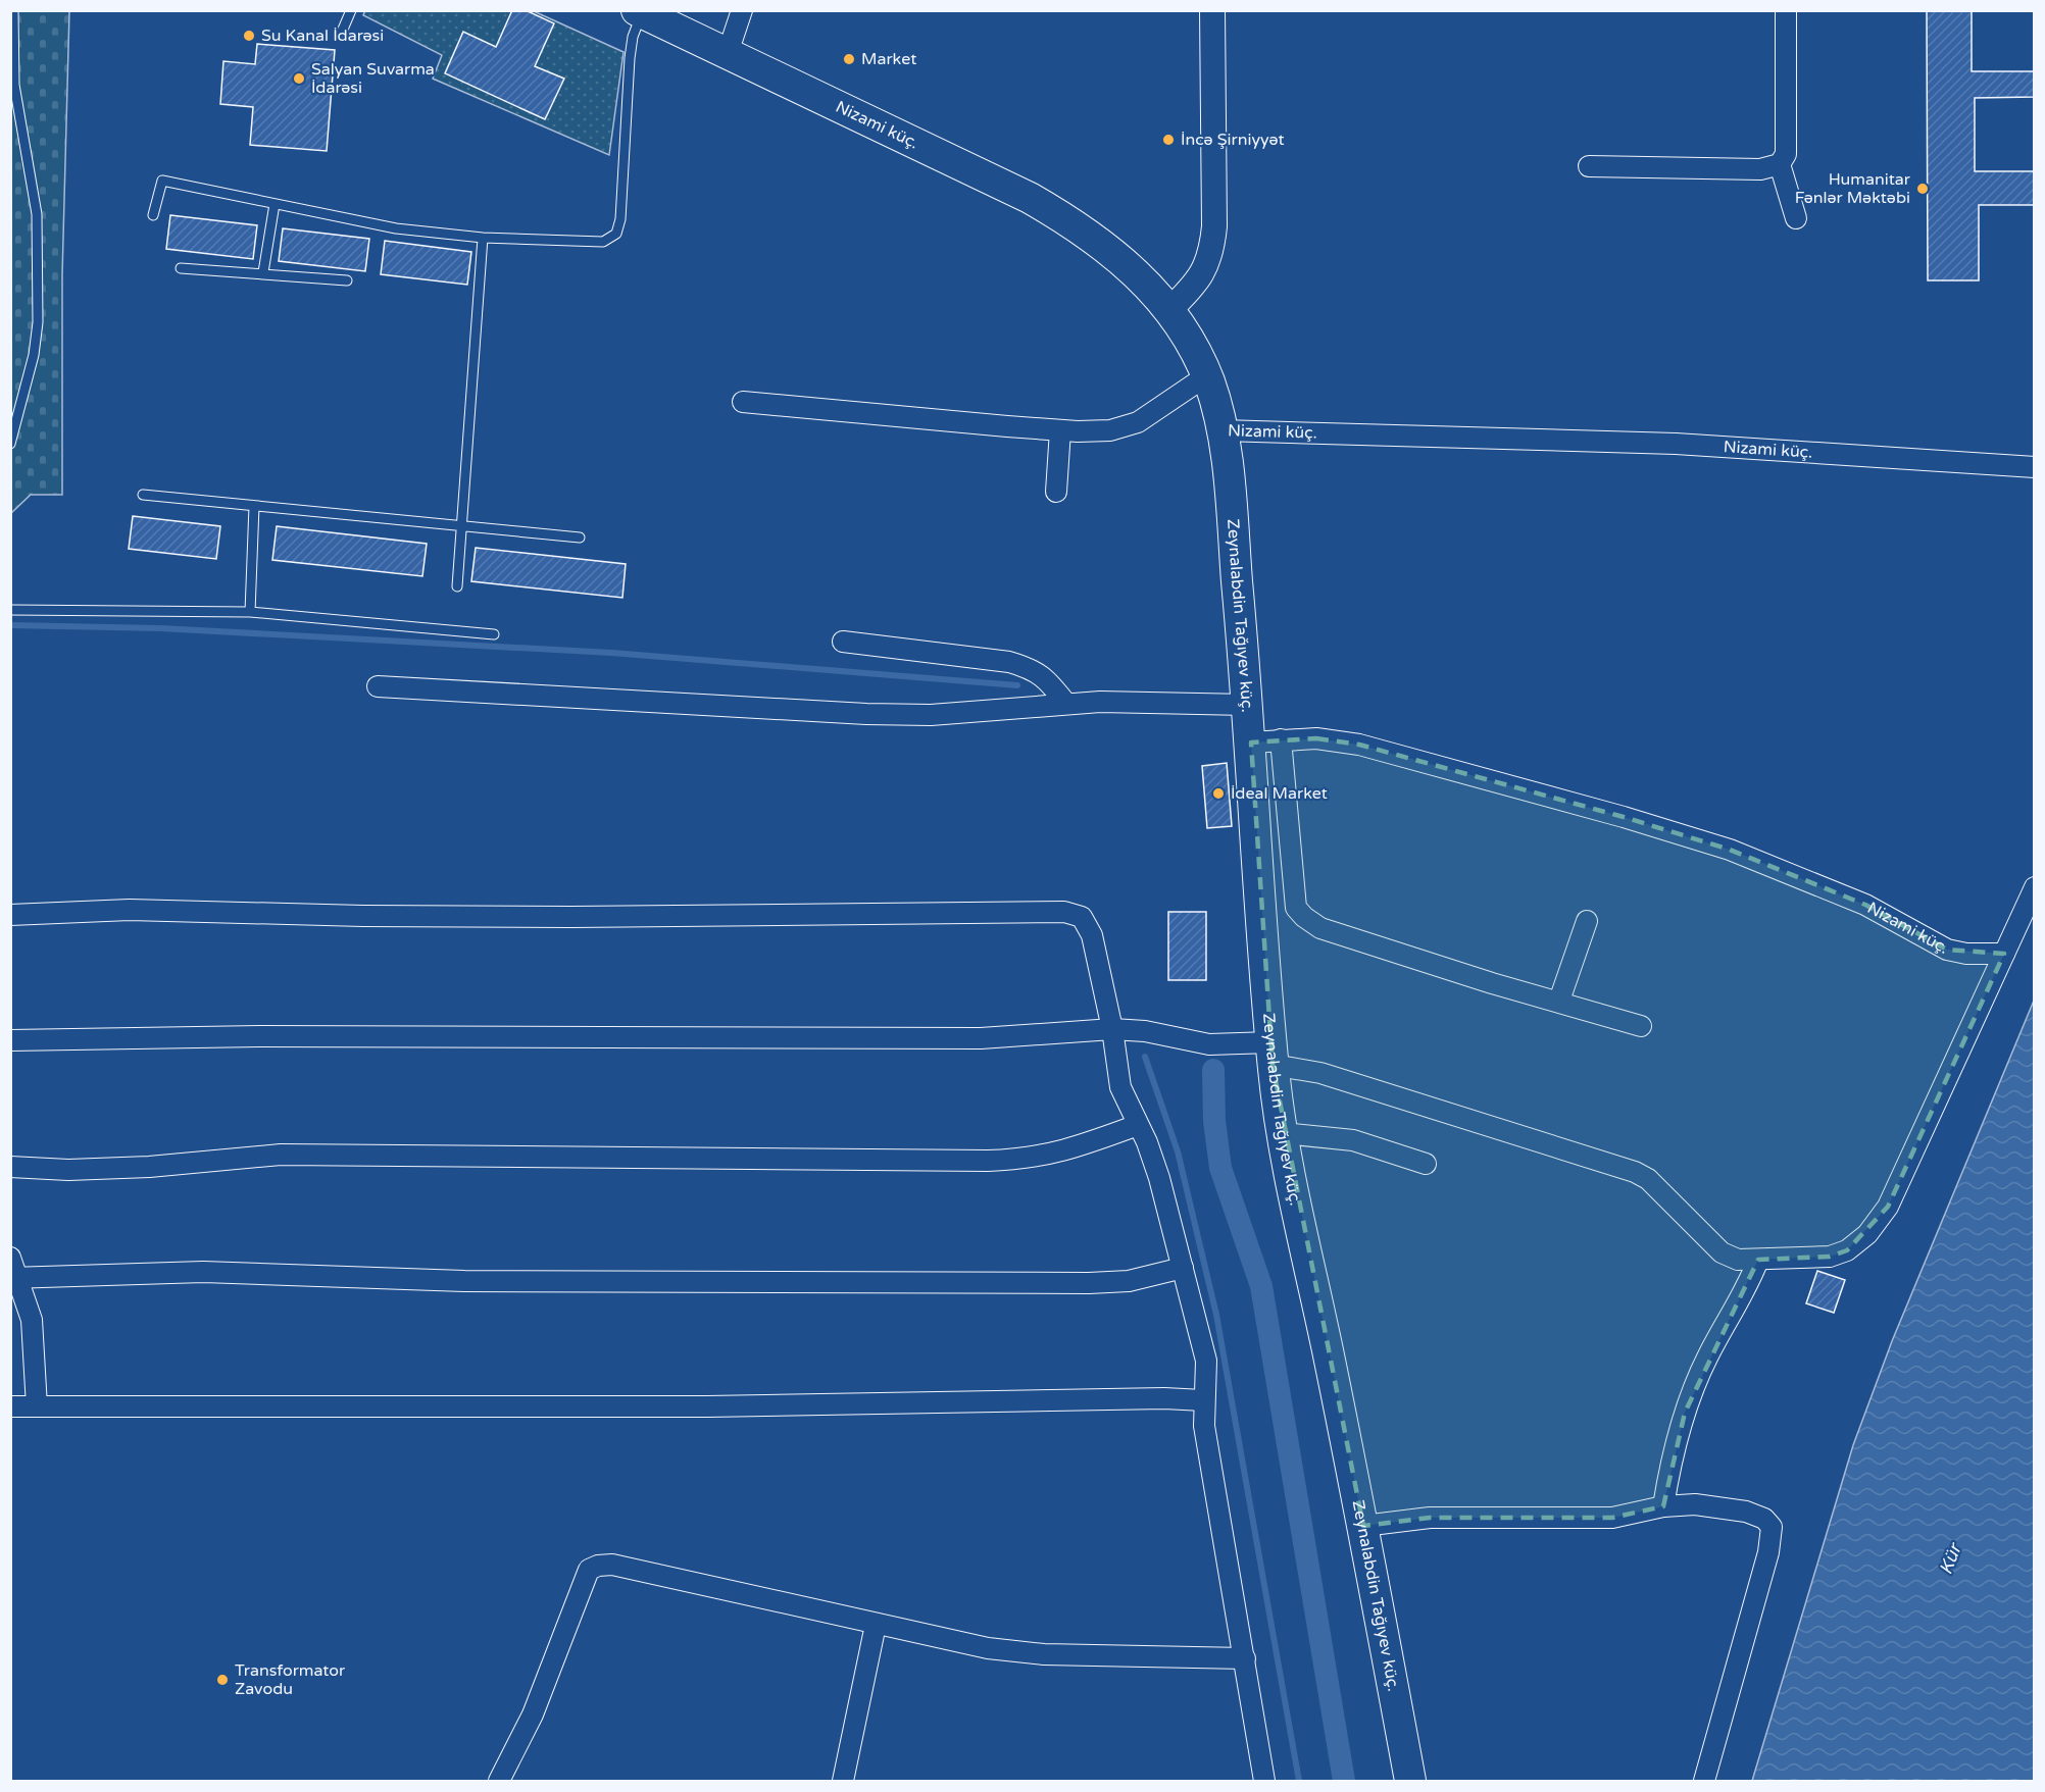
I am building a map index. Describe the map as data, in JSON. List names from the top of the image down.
{
  "streets": {
    "main road": ["Nizami küç.", "Zeynalabdin Tağıyev küç."]
  },
  "crossings": [
    ["Nizami küç.", "Zeynalabdin Tağıyev küç."]
  ],
  "water": ["Kür"],
  "places": [
    "Su Kanal İdarəsi",
    "Market",
    "Salyan Suvarma İdarəsi",
    "İncə Şirniyyət",
    "Humanitar Fənlər Məktəbi",
    "İdeal Market",
    "Transformator Zavodu"
  ]
}
